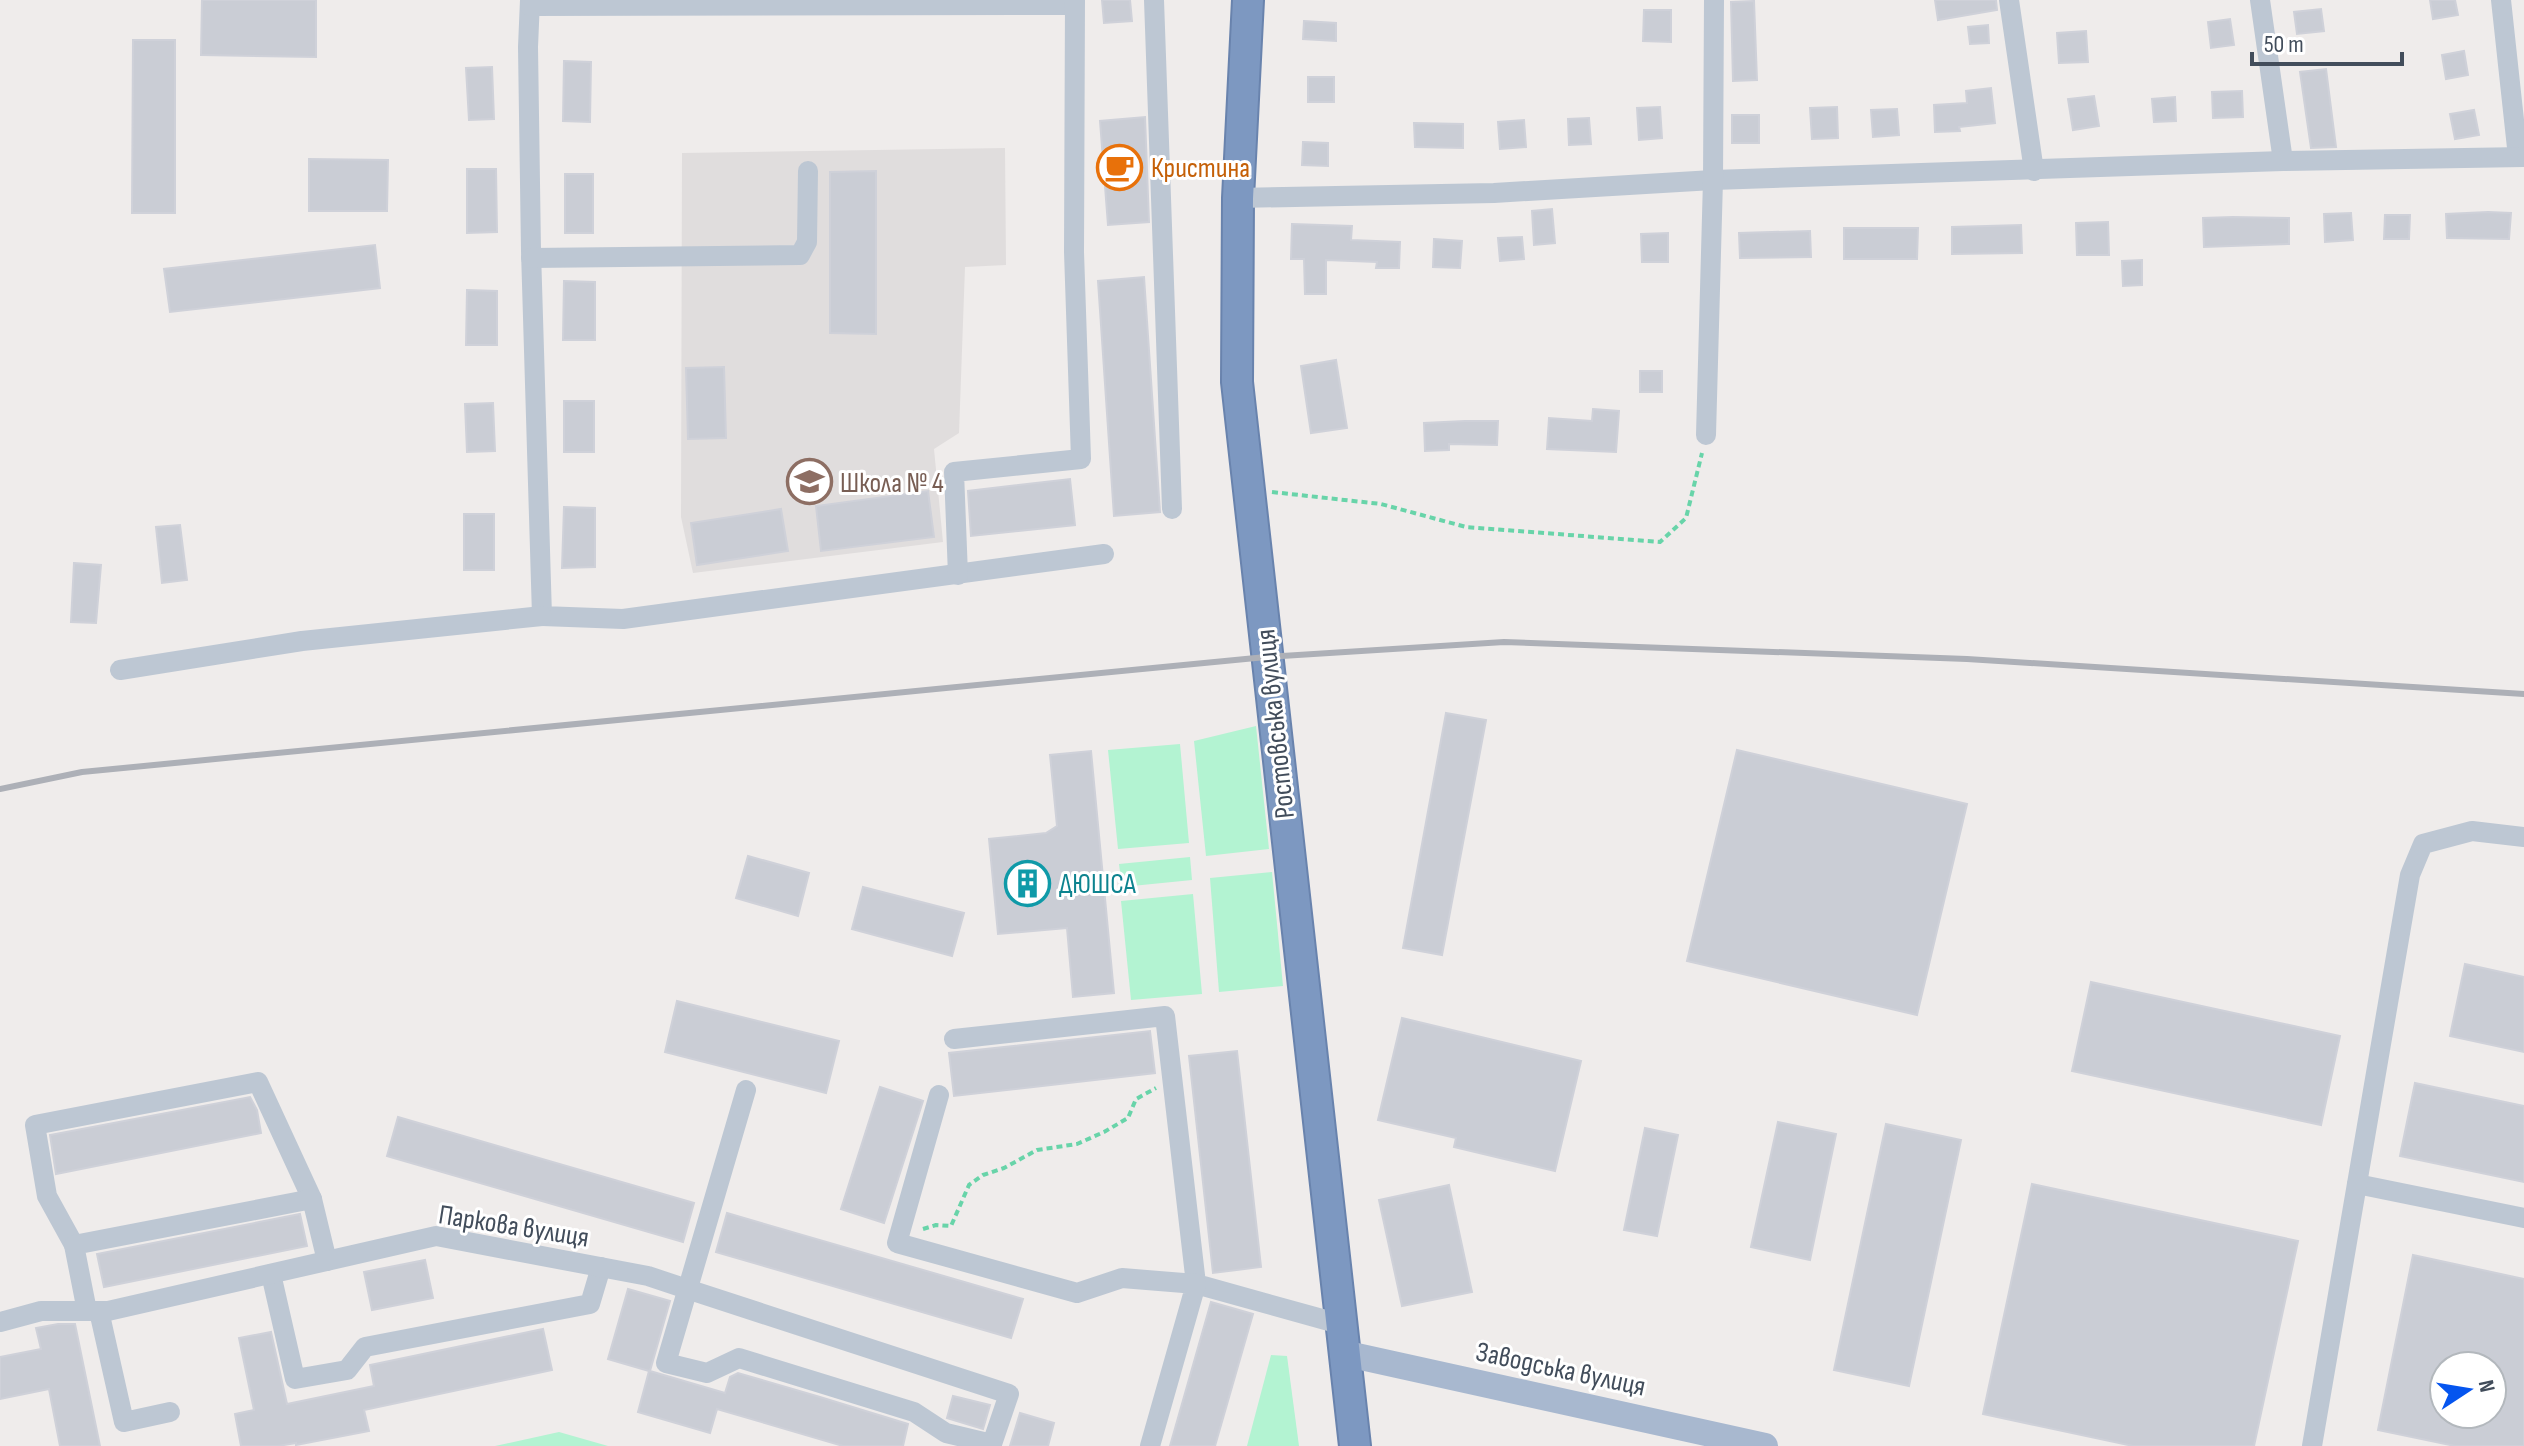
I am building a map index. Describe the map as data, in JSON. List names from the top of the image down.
{
  "streets": {
    "highway": ["Ростовська вулиця"],
    "main road": ["Заводська вулиця"],
    "street": ["Паркова вулиця"]
  },
  "crossings": [
    ["Ростовська вулиця", "Заводська вулиця"]
  ],
  "places": {
    "cafe": ["Кристина"],
    "school or university": ["Школа № 4"],
    "building": ["ДЮШСА"]
  },
  "scale_bar": "50 m",
  "north": "right"
}
